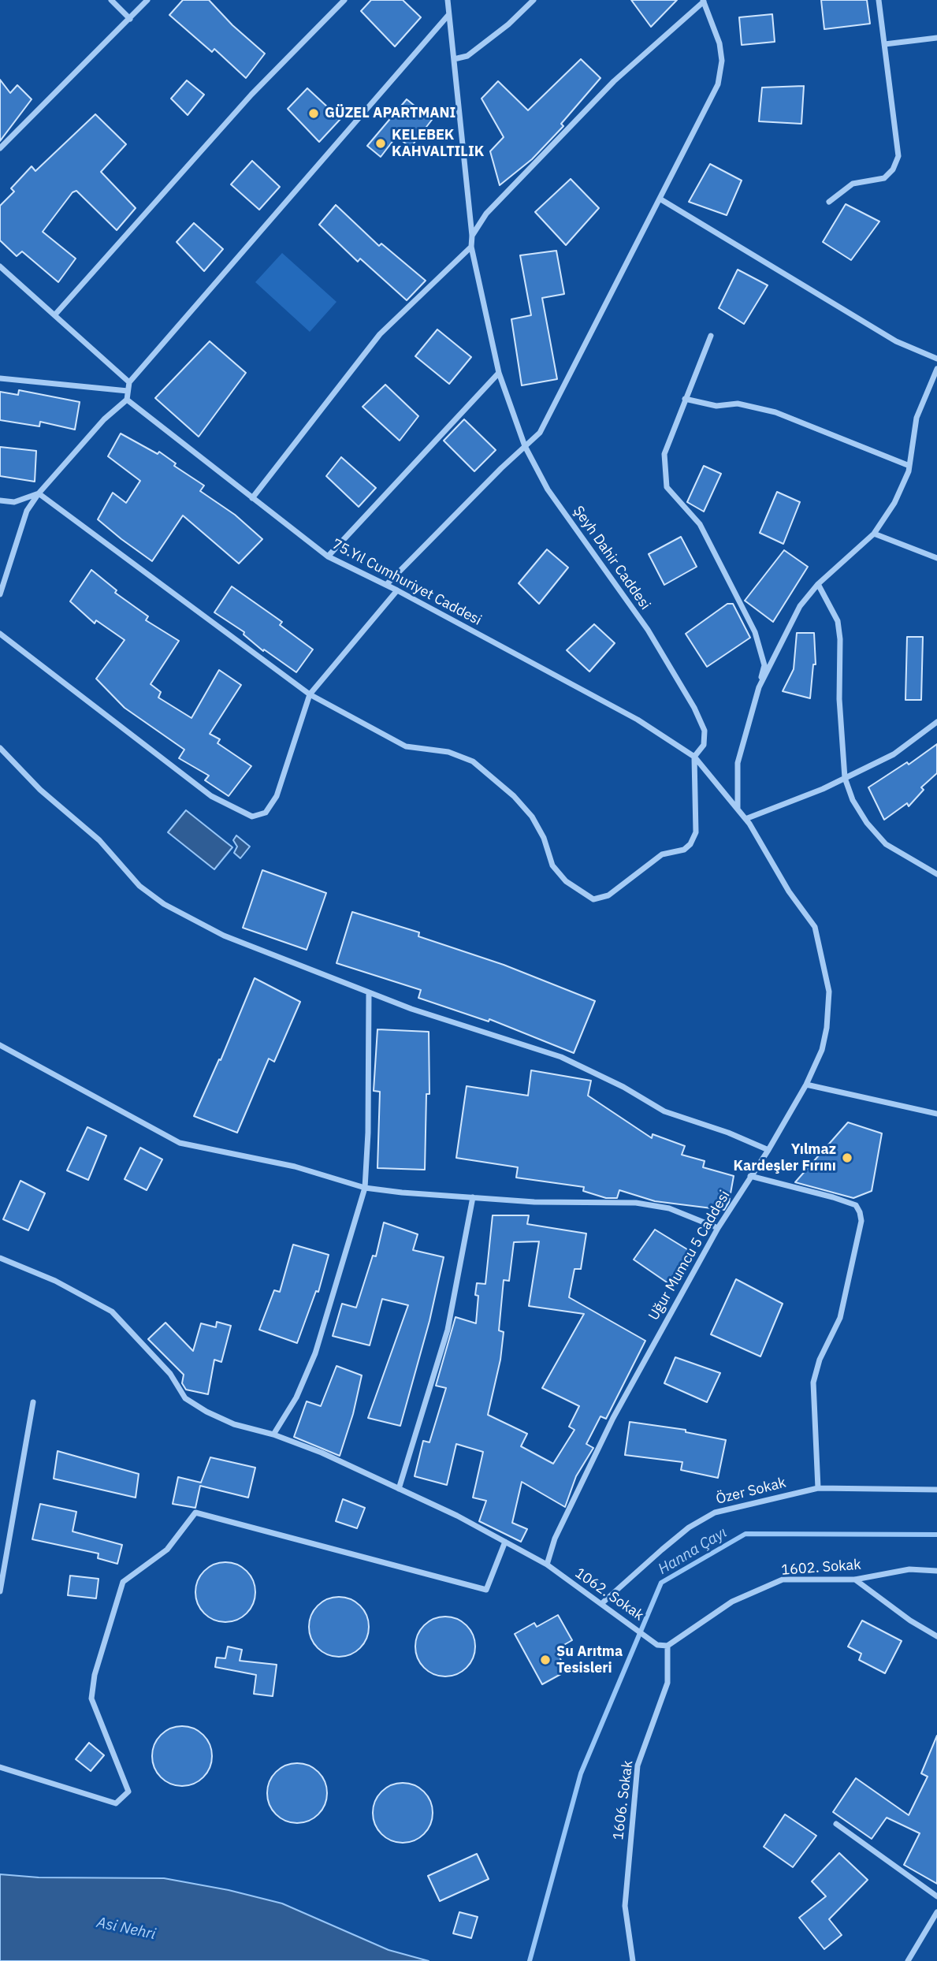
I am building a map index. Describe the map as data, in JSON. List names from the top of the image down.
{
  "streets": {
    "street": [
      "Şeyh Dahir Caddesi",
      "75.Yıl Cumhuriyet Caddesi",
      "Uğur Mumcu 5 Caddesi",
      "Özer Sokak",
      "1602. Sokak",
      "1062. Sokak",
      "1606. Sokak"
    ]
  },
  "crossings": [
    ["Şeyh Dahir Caddesi", "75.Yıl Cumhuriyet Caddesi"],
    ["Uğur Mumcu 5 Caddesi", "1062. Sokak"],
    ["Özer Sokak", "1062. Sokak"],
    ["1602. Sokak", "1062. Sokak"],
    ["1602. Sokak", "1606. Sokak"],
    ["1062. Sokak", "1606. Sokak"]
  ],
  "water": ["Hanna Çayı", "Asi Nehri"],
  "places": [
    "GÜZEL APARTMANI",
    "KELEBEK KAHVALTILIK",
    "Yılmaz Kardeşler Fırını",
    "Su Arıtma Tesisleri"
  ]
}
